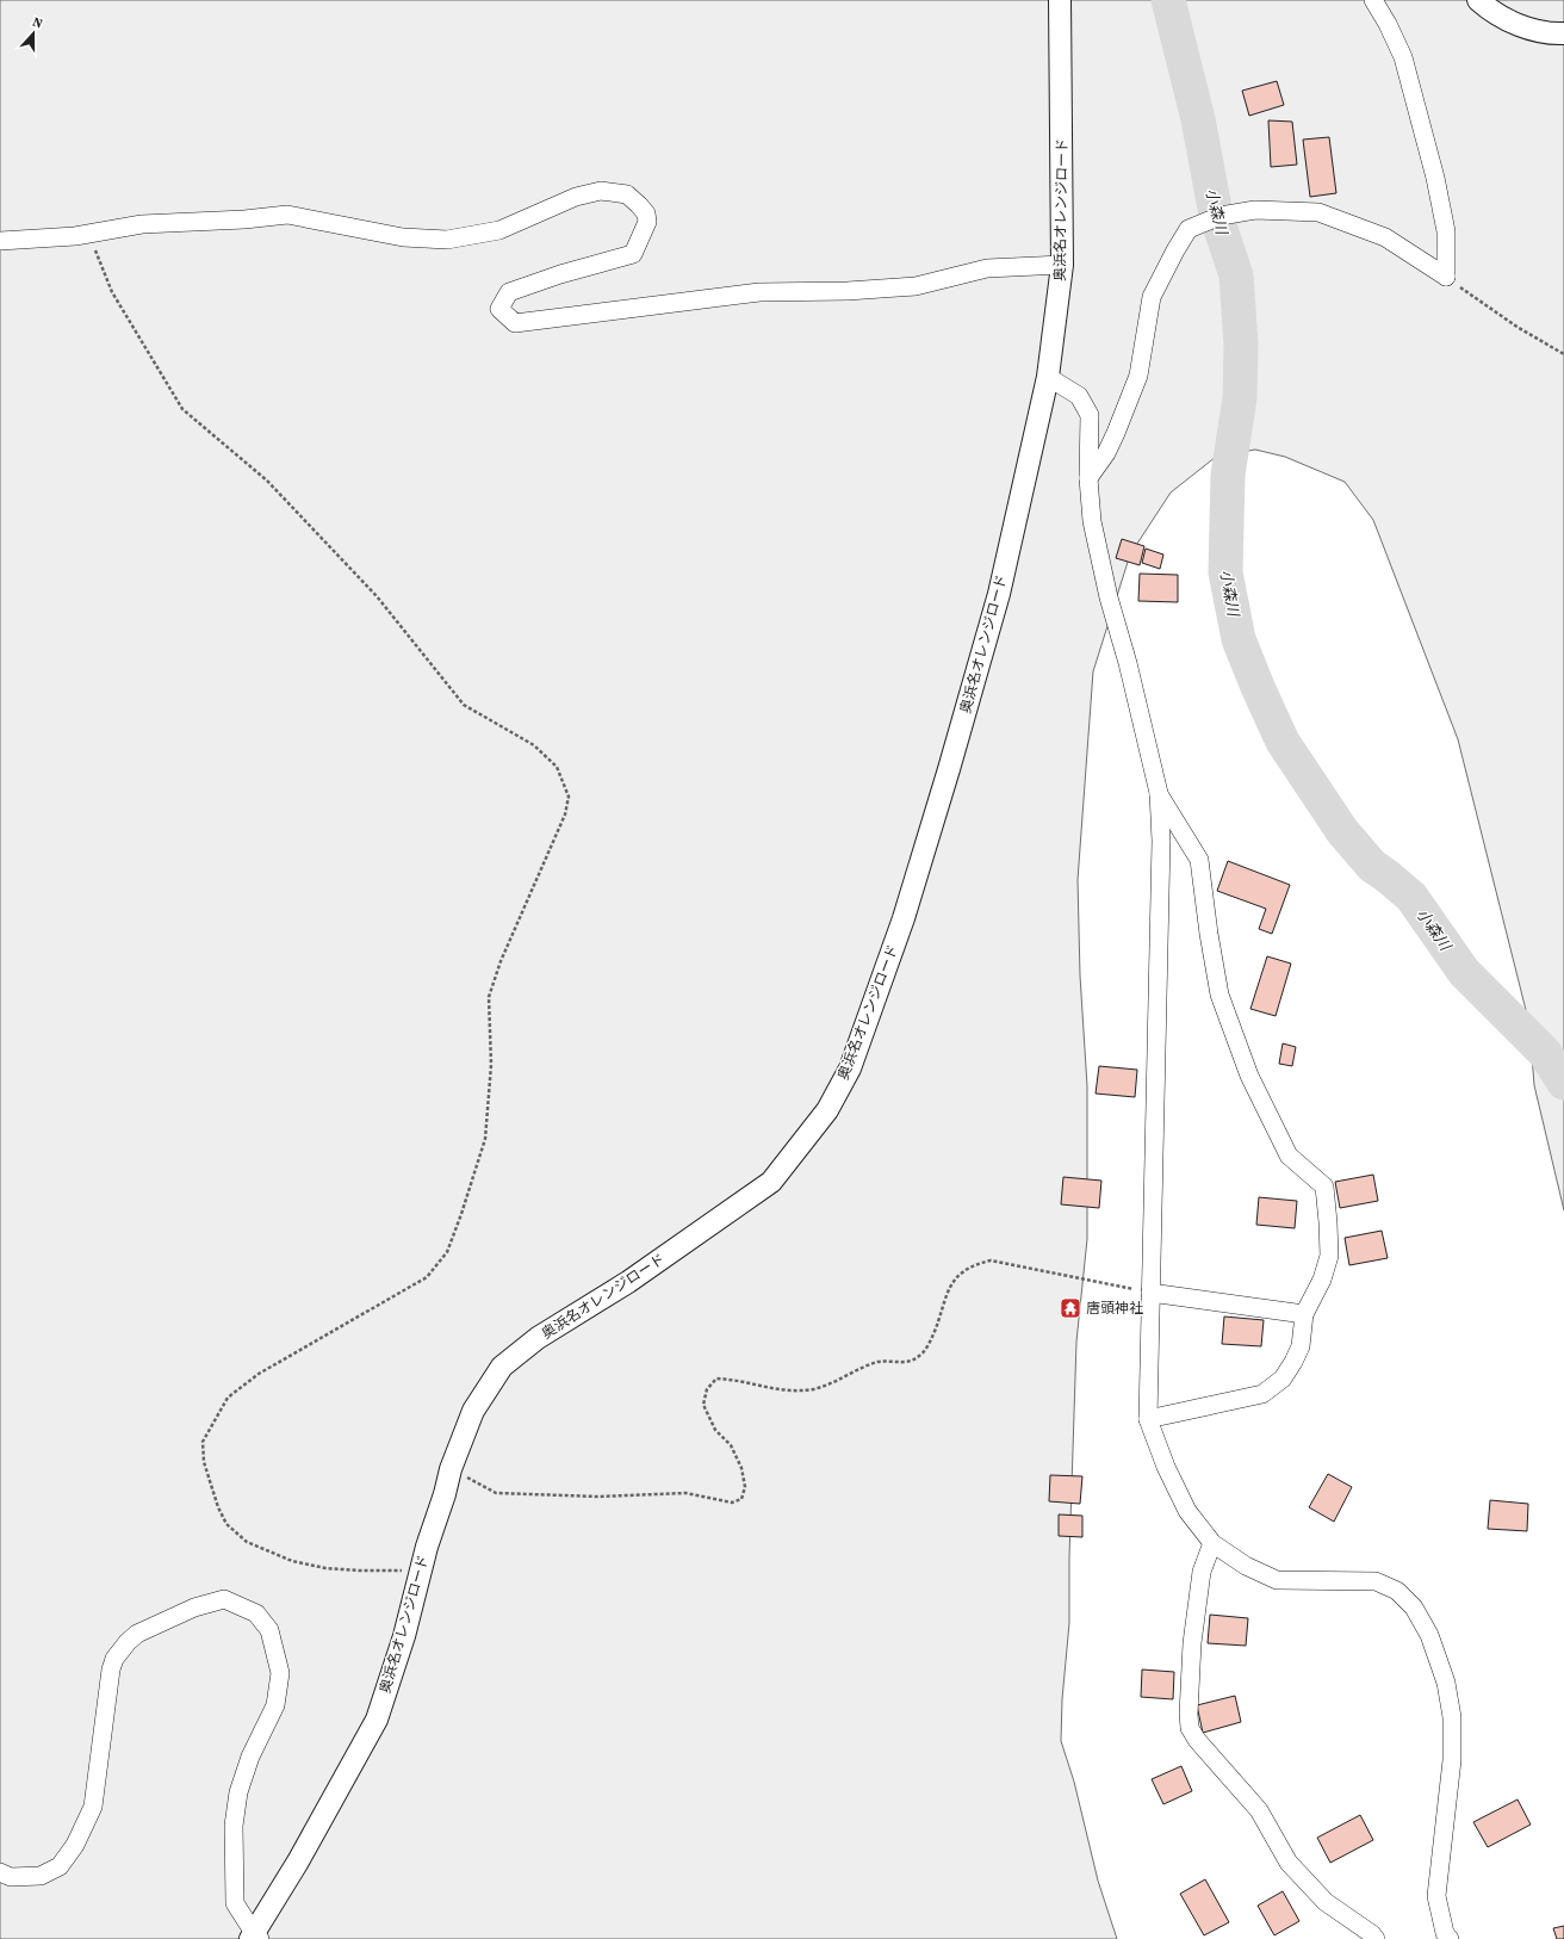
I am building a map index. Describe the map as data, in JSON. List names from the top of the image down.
{
  "streets": {
    "street": ["奥浜名オレンジロード"]
  },
  "water": ["小森川"],
  "places": {
    "temple": ["唐頭神社"]
  },
  "north": "top"
}
